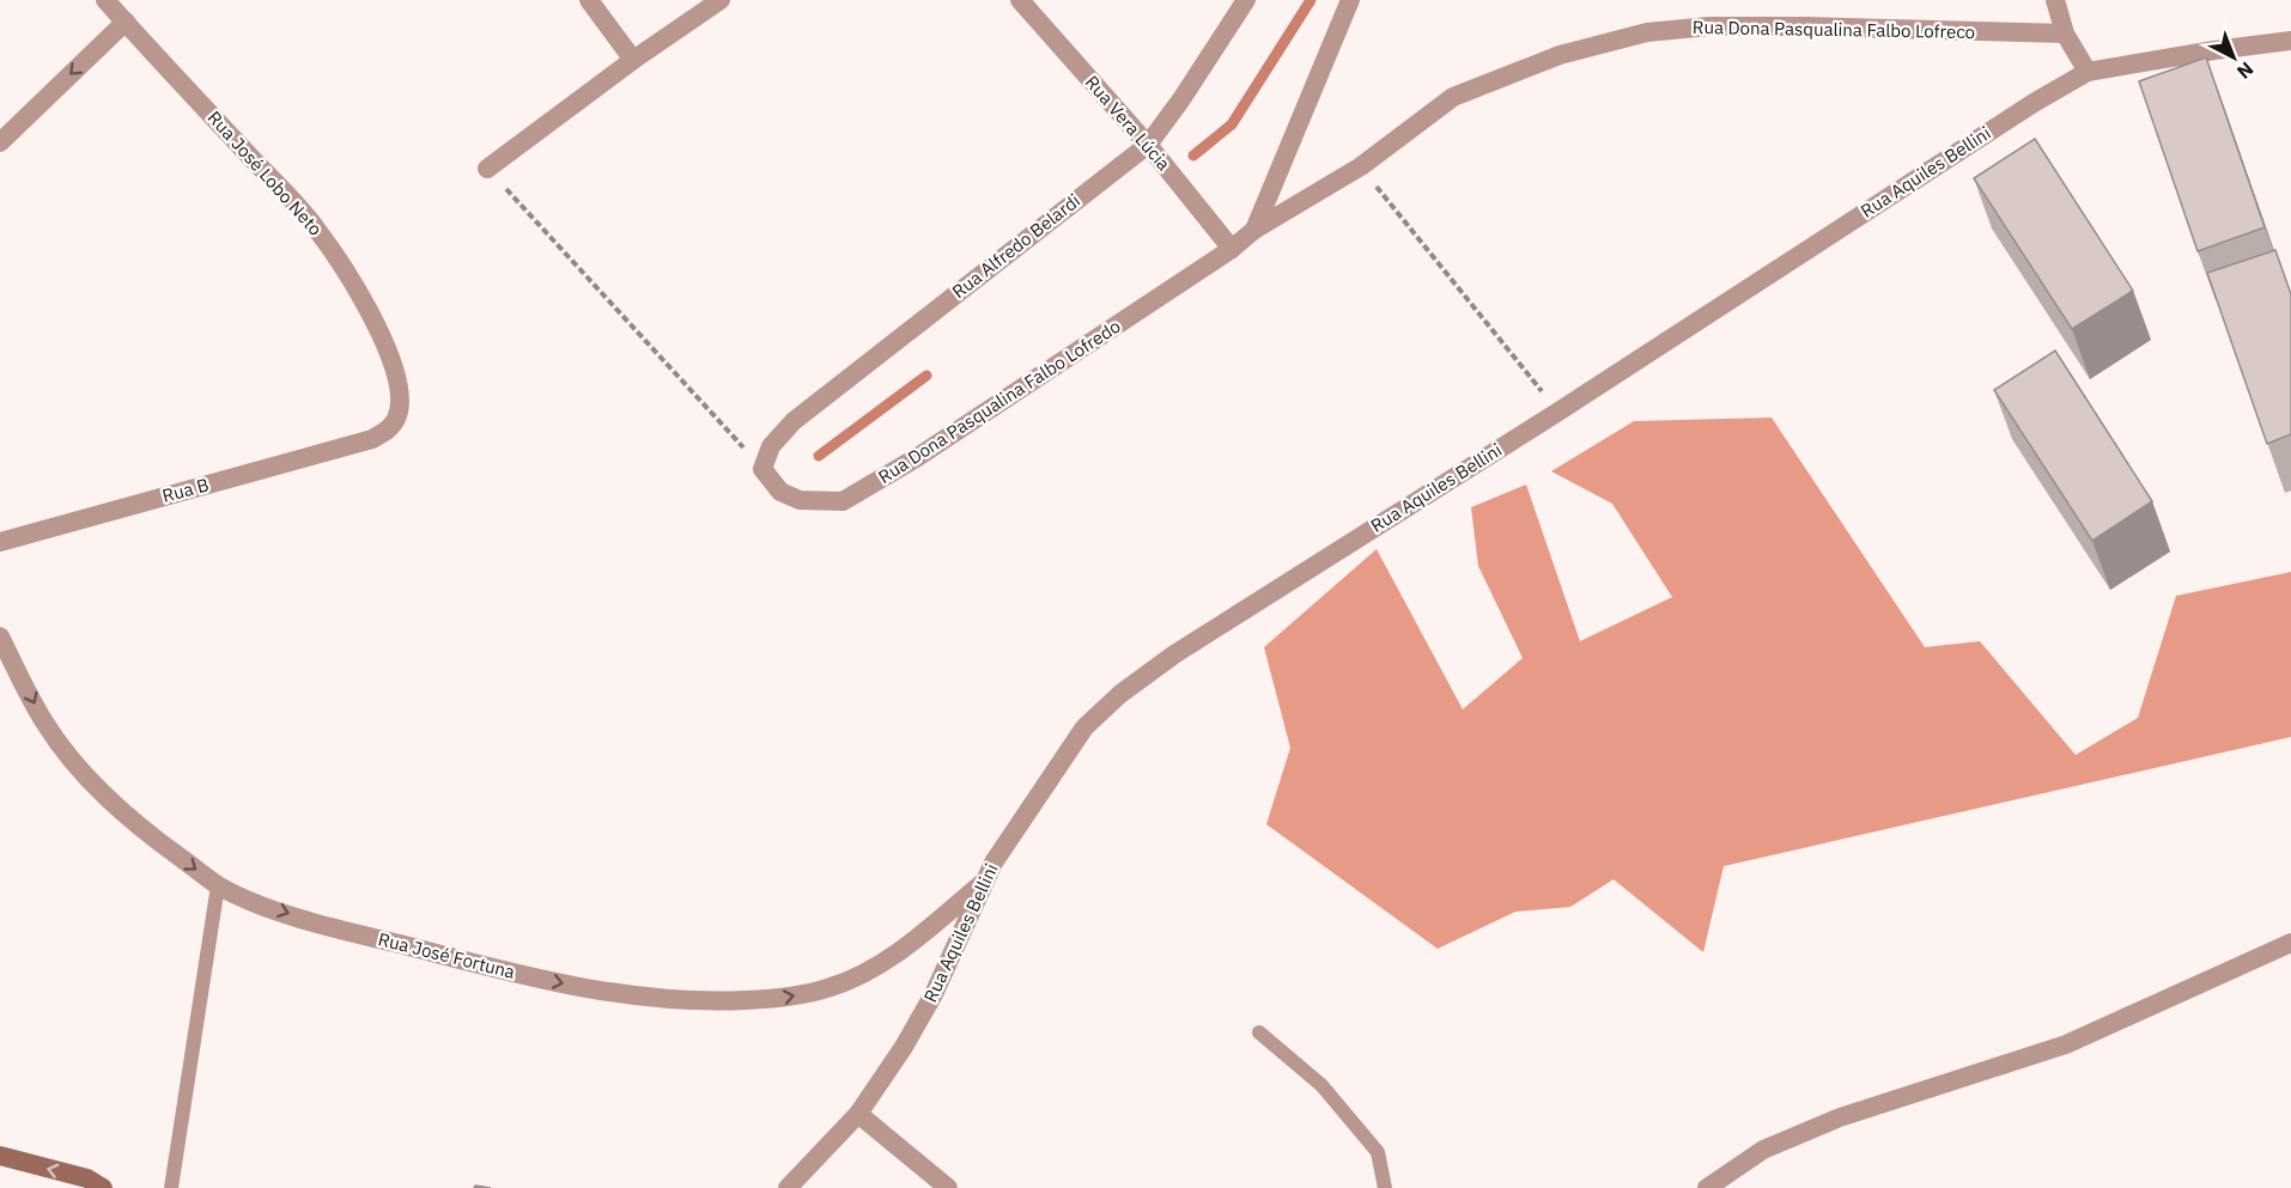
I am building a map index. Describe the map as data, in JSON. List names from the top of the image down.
{
  "streets": {
    "street": [
      "Rua Dona Pasqualina Falbo Lofreco",
      "Rua Vera Lúcia",
      "Rua Aquiles Bellini",
      "Rua José Lobo Neto",
      "Rua Alfredo Belardi",
      "Rua Dona Pasqualina Falbo Lofredo",
      "Rua B",
      "Rua José Fortuna"
    ]
  },
  "crossings": [
    ["Rua Dona Pasqualina Falbo Lofreco", "Rua Vera Lúcia"],
    ["Rua Dona Pasqualina Falbo Lofreco", "Rua Dona Pasqualina Falbo Lofredo"],
    ["Rua Vera Lúcia", "Rua Alfredo Belardi"],
    ["Rua Vera Lúcia", "Rua Dona Pasqualina Falbo Lofredo"],
    ["Rua Aquiles Bellini", "Rua José Fortuna"],
    ["Rua José Lobo Neto", "Rua B"],
    ["Rua Alfredo Belardi", "Rua Dona Pasqualina Falbo Lofredo"]
  ],
  "one_way": ["Rua José Fortuna"],
  "north": "bottom right"
}
